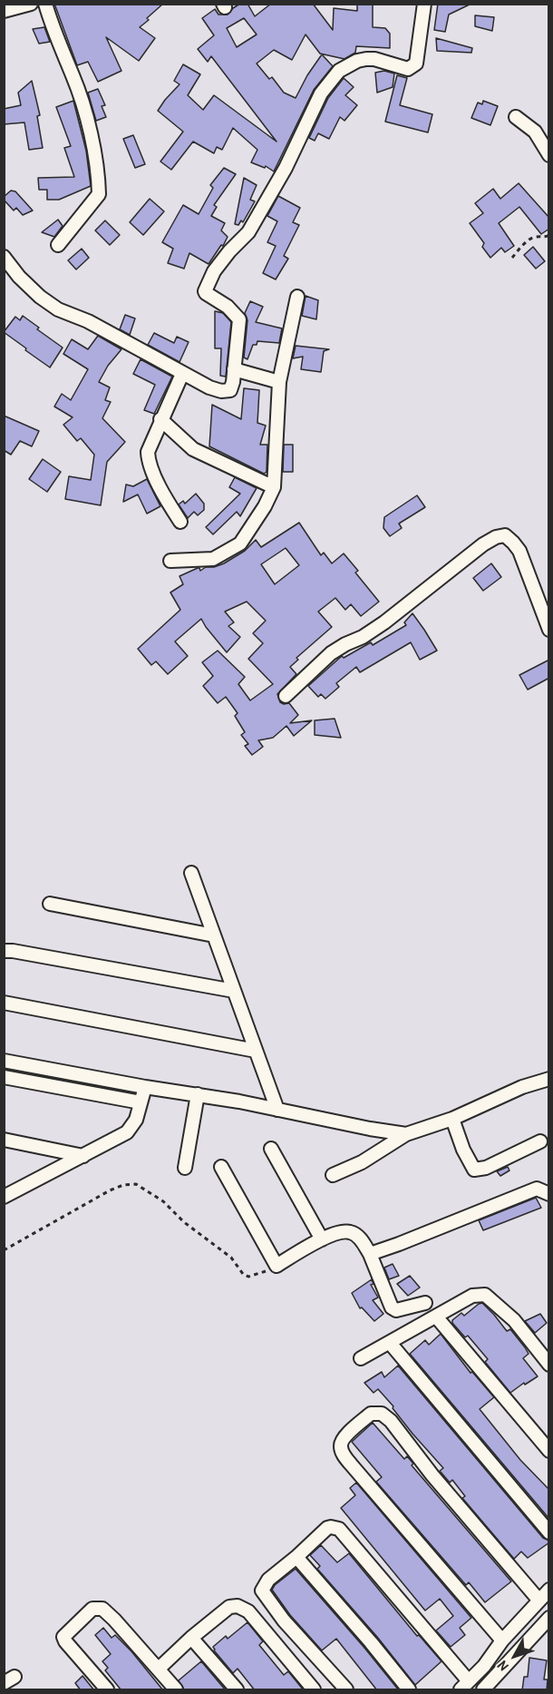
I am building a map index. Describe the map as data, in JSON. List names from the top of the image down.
{
  "north": "bottom left"
}
